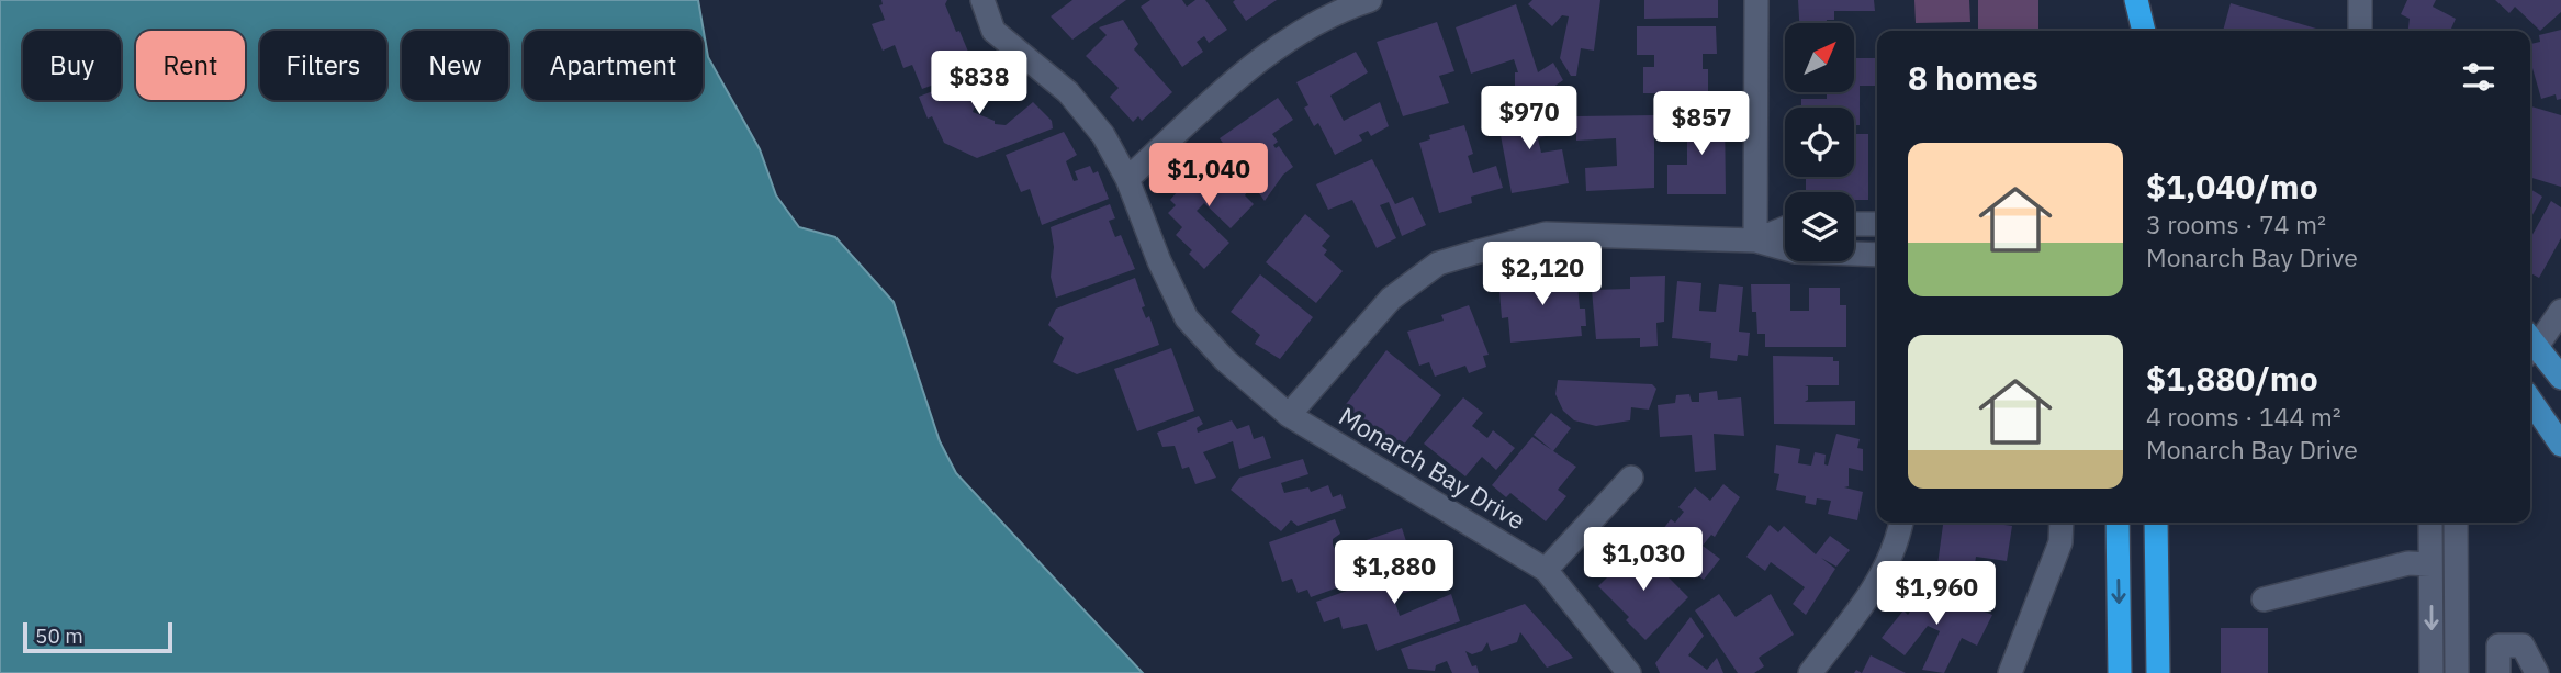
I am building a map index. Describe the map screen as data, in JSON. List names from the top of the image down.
{
  "streets": {
    "street": ["Monarch Bay Drive"]
  },
  "scale_bar": "50 m",
  "north": "top right",
  "page": {
    "chip": [
      "Buy",
      "Rent",
      "Filters",
      "New",
      "Apartment"
    ],
    "heading": "8 homes",
    "price": [
      "$838",
      "$970",
      "$857",
      "$1,040",
      "$2,120",
      "$1,030",
      "$1,880",
      "$1,960"
    ],
    "list": [
      {
        "name": "$1,040/mo",
        "note": "3 rooms · 74 m² · Monarch Bay Drive"
      },
      {
        "name": "$1,880/mo",
        "note": "4 rooms · 144 m² · Monarch Bay Drive"
      }
    ],
    "scale": "50 m"
  }
}
